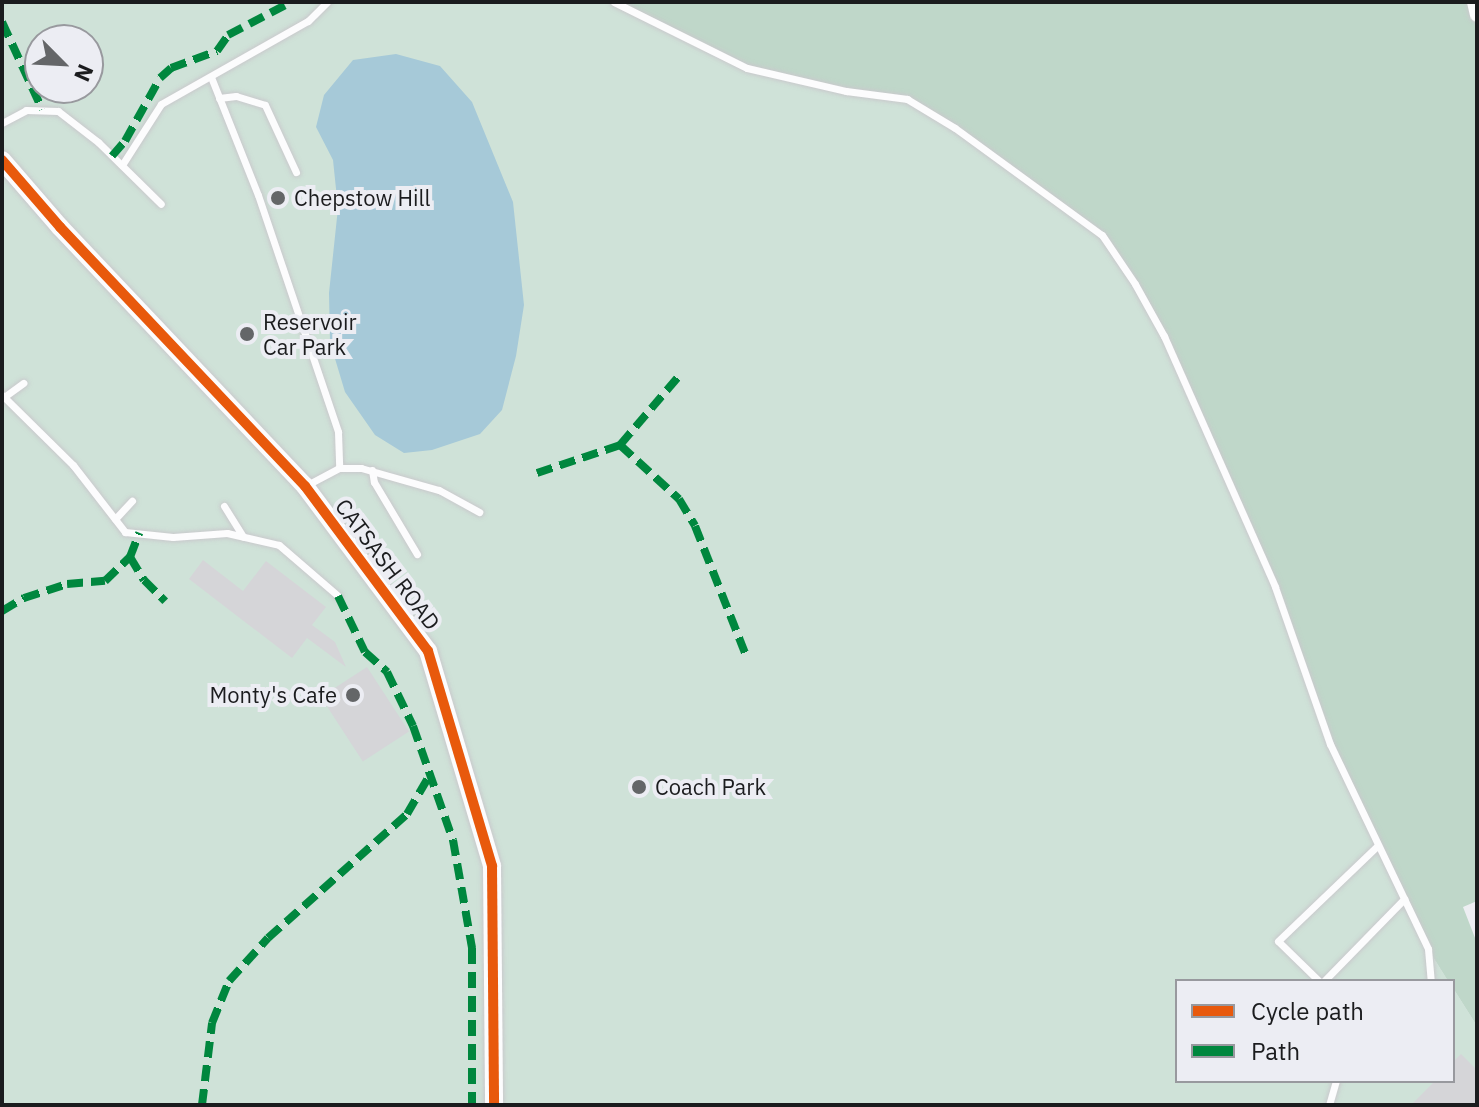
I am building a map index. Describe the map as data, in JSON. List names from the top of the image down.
{
  "streets": {
    "street": ["CATSASH ROAD"]
  },
  "places": [
    "Chepstow Hill",
    "Reservoir Car Park",
    "Monty's Cafe",
    "Coach Park"
  ],
  "legend": ["Cycle path", "Path"],
  "north": "bottom right"
}
